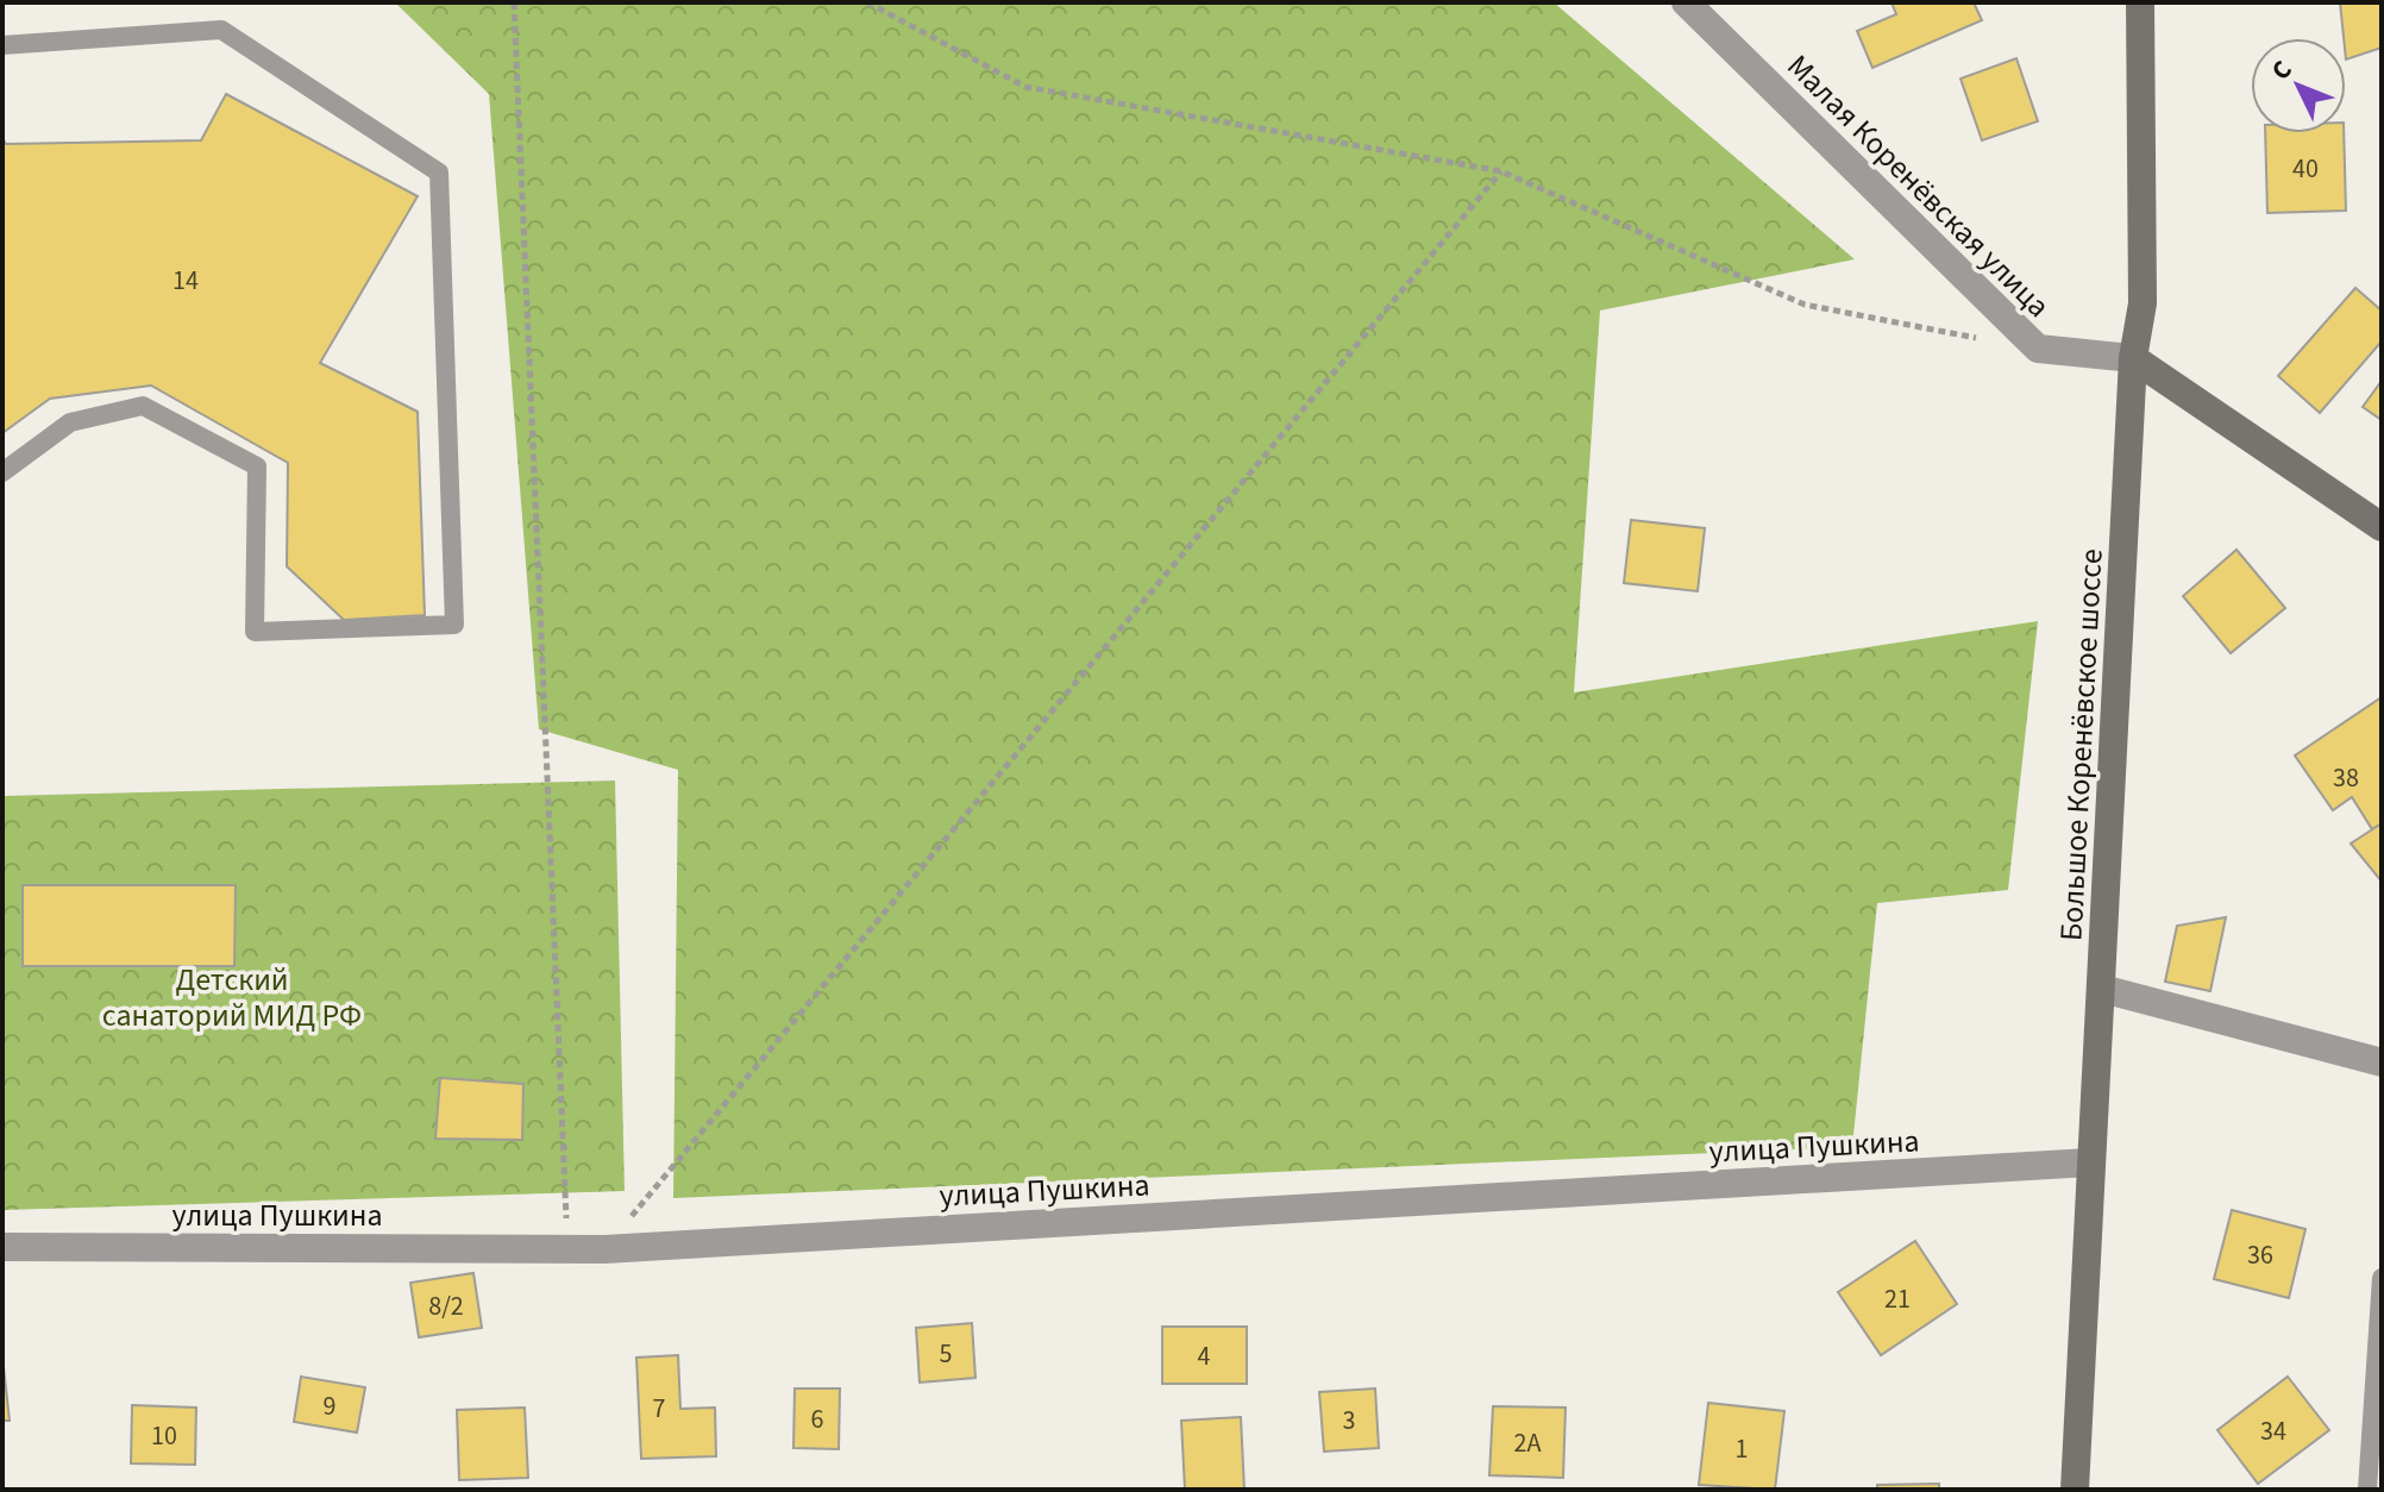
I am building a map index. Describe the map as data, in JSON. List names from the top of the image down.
{
  "streets": {
    "main road": ["Большое Коренёвское шоссе"],
    "street": ["Малая Коренёвская улица", "улица Пушкина"]
  },
  "crossings": [
    ["Малая Коренёвская улица", "Большое Коренёвское шоссе"],
    ["Большое Коренёвское шоссе", "улица Пушкина"]
  ],
  "parks": ["Детский санаторий МИД РФ"],
  "house_numbers": [
    "40",
    "14",
    "38",
    "36",
    "21",
    "8/2",
    "5",
    "4",
    "9",
    "7",
    "6",
    "3",
    "34",
    "10",
    "2А",
    "1"
  ],
  "north": "top left"
}
